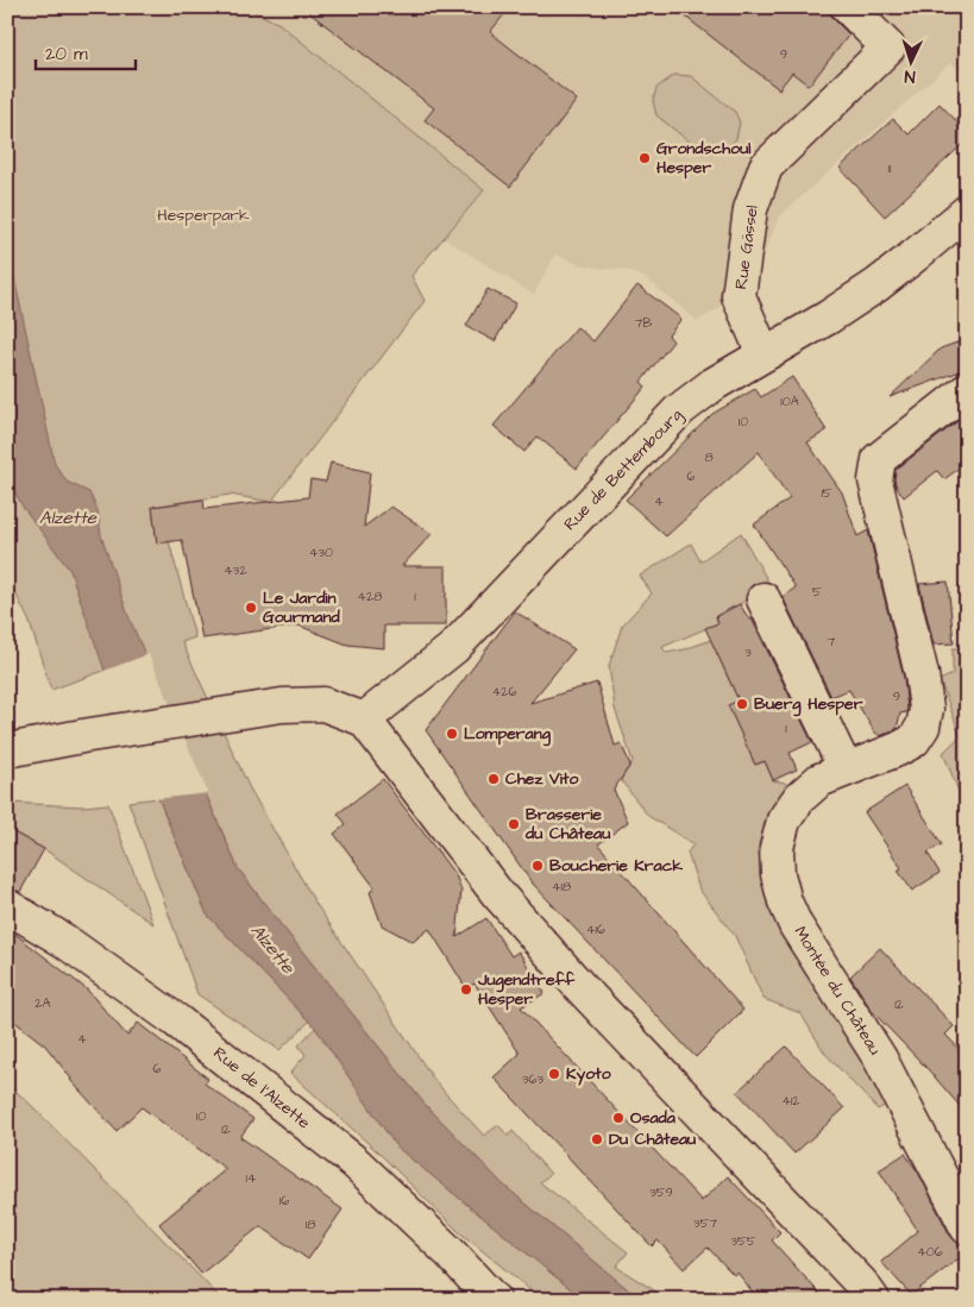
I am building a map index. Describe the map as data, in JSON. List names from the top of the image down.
{
  "streets": {
    "street": [
      "Rue Gässel",
      "Rue de Bettembourg",
      "Montée du Château",
      "Rue de l'Alzette"
    ]
  },
  "crossings": [
    ["Rue Gässel", "Rue de Bettembourg"]
  ],
  "water": ["Alzette"],
  "parks": ["Hesperpark"],
  "places": [
    "Grondschoul Hesper",
    "Le Jardin Gourmand",
    "Buerg Hesper",
    "Lomperang",
    "Chez Vito",
    "Brasserie du Château",
    "Boucherie Krack",
    "Jugendtreff Hesper",
    "Kyoto",
    "Osada",
    "Du Château"
  ],
  "house_numbers": [
    "9",
    "11",
    "7B",
    "10A",
    "10",
    "8",
    "6",
    "15",
    "4",
    "430",
    "432",
    "5",
    "428",
    "1",
    "7",
    "3",
    "426",
    "9",
    "1",
    "418",
    "416",
    "2A",
    "12",
    "4",
    "6",
    "363",
    "412",
    "10",
    "12",
    "14",
    "359",
    "16",
    "357",
    "18",
    "355",
    "406"
  ],
  "scale_bar": "20 m",
  "north": "bottom"
}
